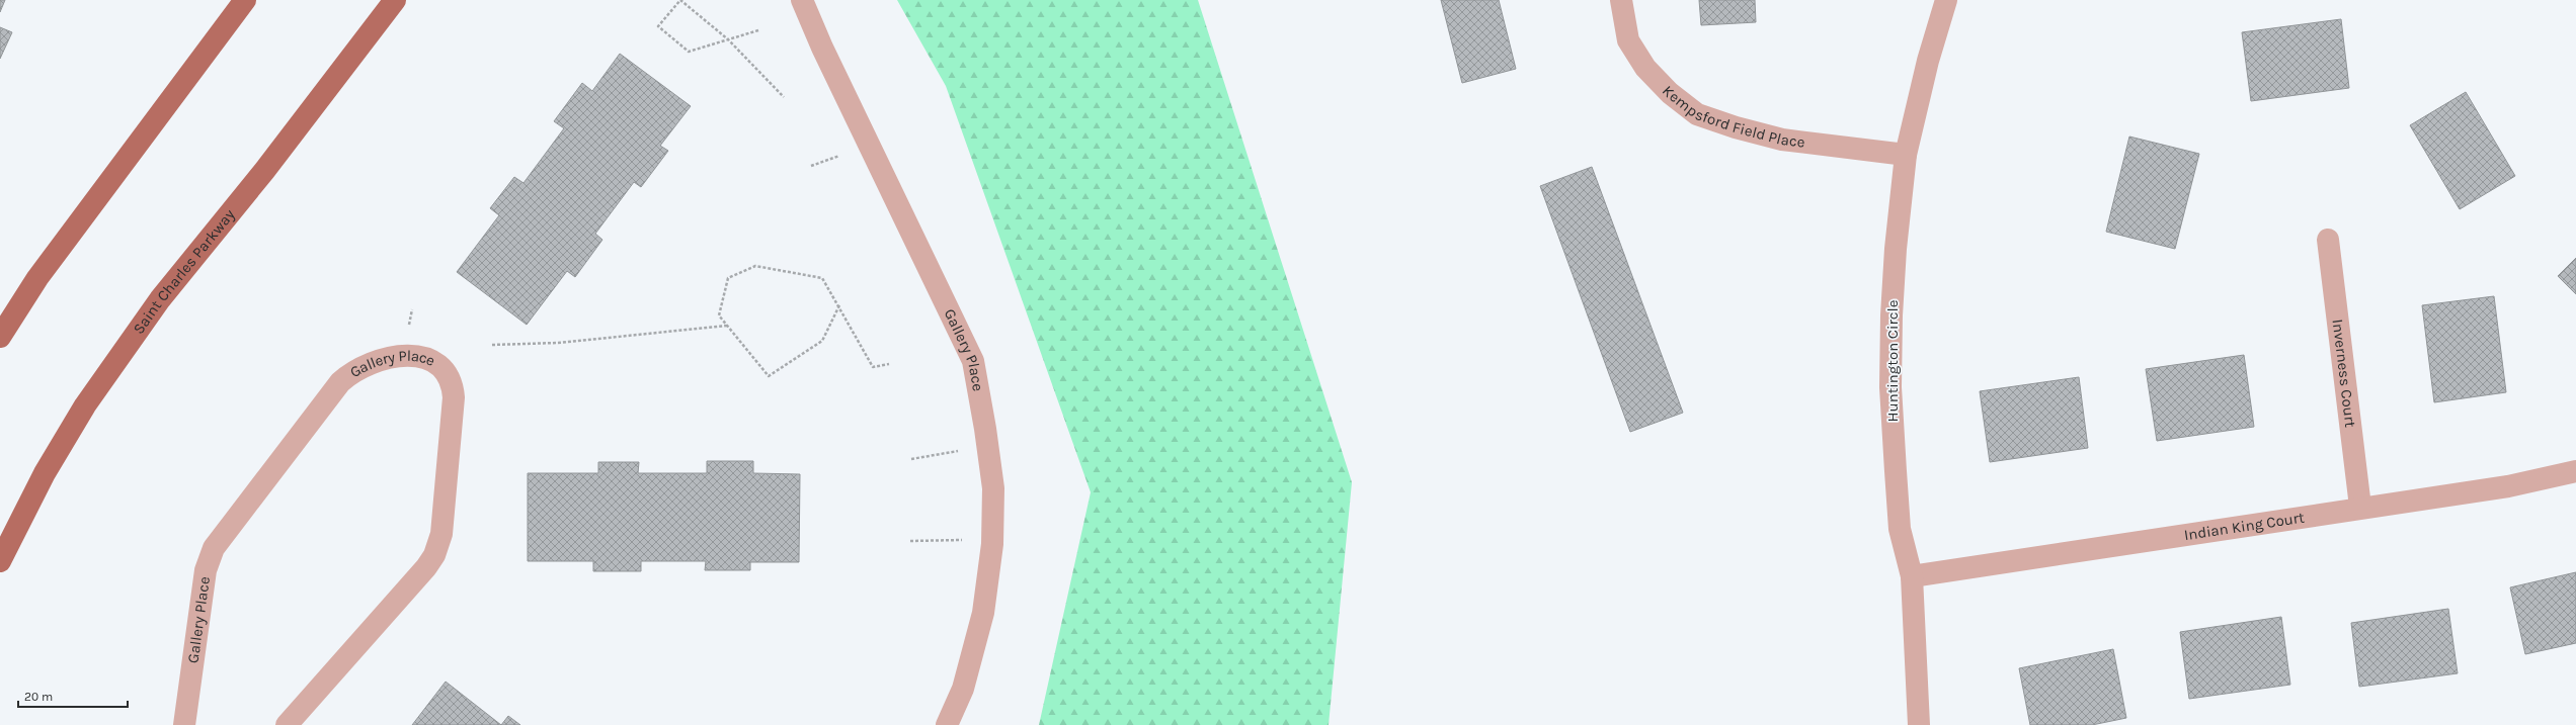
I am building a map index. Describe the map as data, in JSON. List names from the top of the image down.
{
  "streets": {
    "main road": ["Saint Charles Parkway"],
    "street": [
      "Kempsford Field Place",
      "Gallery Place",
      "Huntington Circle",
      "Inverness Court",
      "Indian King Court"
    ]
  },
  "crossings": [
    ["Kempsford Field Place", "Huntington Circle"],
    ["Huntington Circle", "Indian King Court"],
    ["Inverness Court", "Indian King Court"]
  ],
  "scale_bar": "20 m"
}
